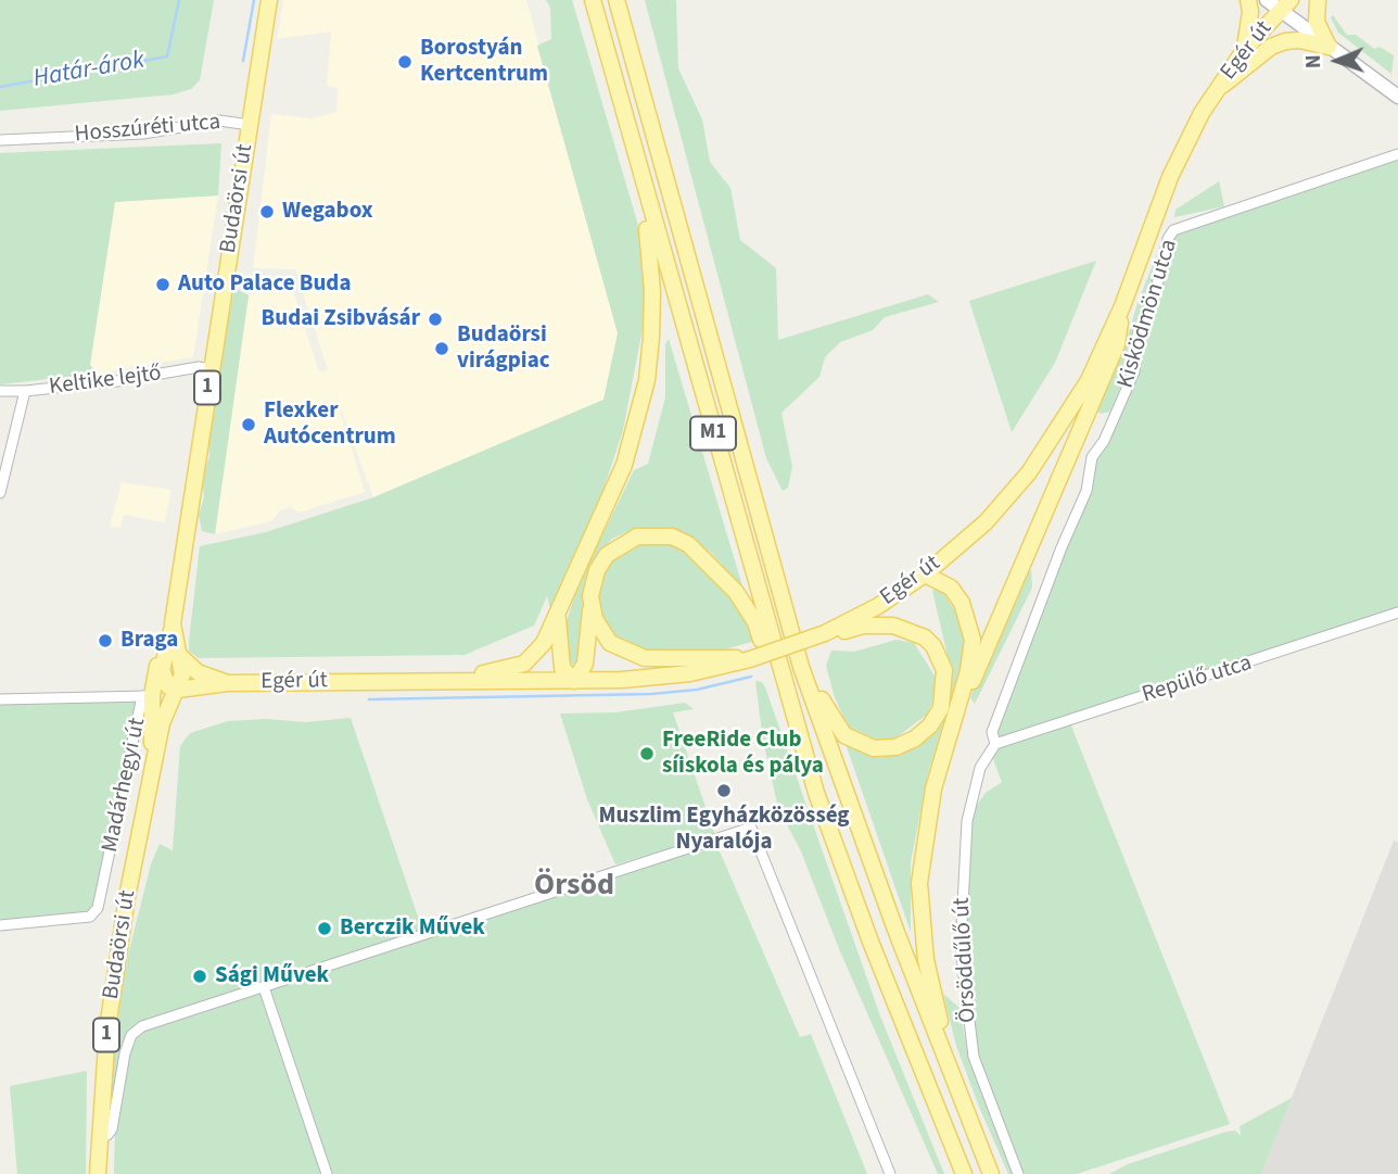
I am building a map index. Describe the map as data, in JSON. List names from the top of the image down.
{
  "streets": {
    "main road": [
      "Egér út",
      "Budaörsi út",
      "1",
      "M1"
    ],
    "street": [
      "Hosszúréti utca",
      "Kisködmön utca",
      "Keltike lejtő",
      "Repülő utca",
      "Madárhegyi út",
      "Örsöddűlő út"
    ]
  },
  "crossings": [
    ["Egér út", "Budaörsi út"],
    ["Hosszúréti utca", "Budaörsi út"],
    ["Budaörsi út", "Keltike lejtő"],
    ["Budaörsi út", "Madárhegyi út"],
    ["Kisködmön utca", "Repülő utca"],
    ["Kisködmön utca", "Örsöddűlő út"],
    ["Repülő utca", "Örsöddűlő út"]
  ],
  "districts": ["Örsöd"],
  "water": ["Határ-árok"],
  "places": [
    "Borostyán Kertcentrum",
    "Wegabox",
    "Auto Palace Buda",
    "Budai Zsibvásár",
    "Budaörsi virágpiac",
    "Flexker Autócentrum",
    "Braga",
    "FreeRide Club síiskola és pálya",
    "Muszlim Egyházközösség Nyaralója",
    "Berczik Művek",
    "Sági Művek"
  ],
  "north": "left"
}
